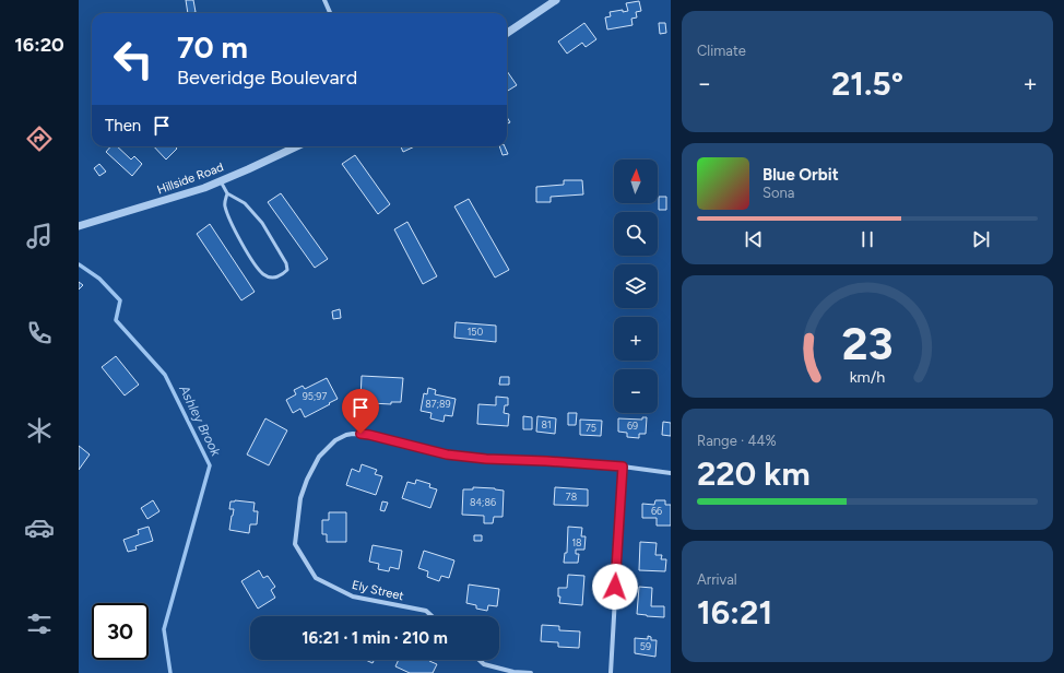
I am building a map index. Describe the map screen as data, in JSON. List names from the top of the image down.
{
  "streets": {
    "street": ["Hillside Road", "Ely Street"]
  },
  "water": ["Ashley Brook"],
  "house_numbers": [
    "150",
    "95;97",
    "87;89",
    "81",
    "69",
    "75",
    "78",
    "84;86",
    "66",
    "18",
    "59"
  ],
  "north": "top",
  "page": {
    "tabs": "16:20",
    "tile": [
      "Climate",
      ["Range · 44%", "220 km"],
      ["Arrival", "16:21"]
    ],
    "turn": ["70 m", "Beveridge Boulevard"],
    "heat": ["−", "21.5°", "+"],
    "then": "Then",
    "song": ["Blue Orbit", "Sona"],
    "map_buttons": ["+", "−"],
    "limit": "30",
    "trip": "16:21 · 1 min · 210 m",
    "gauge": ["23", "km/h"]
  }
}
